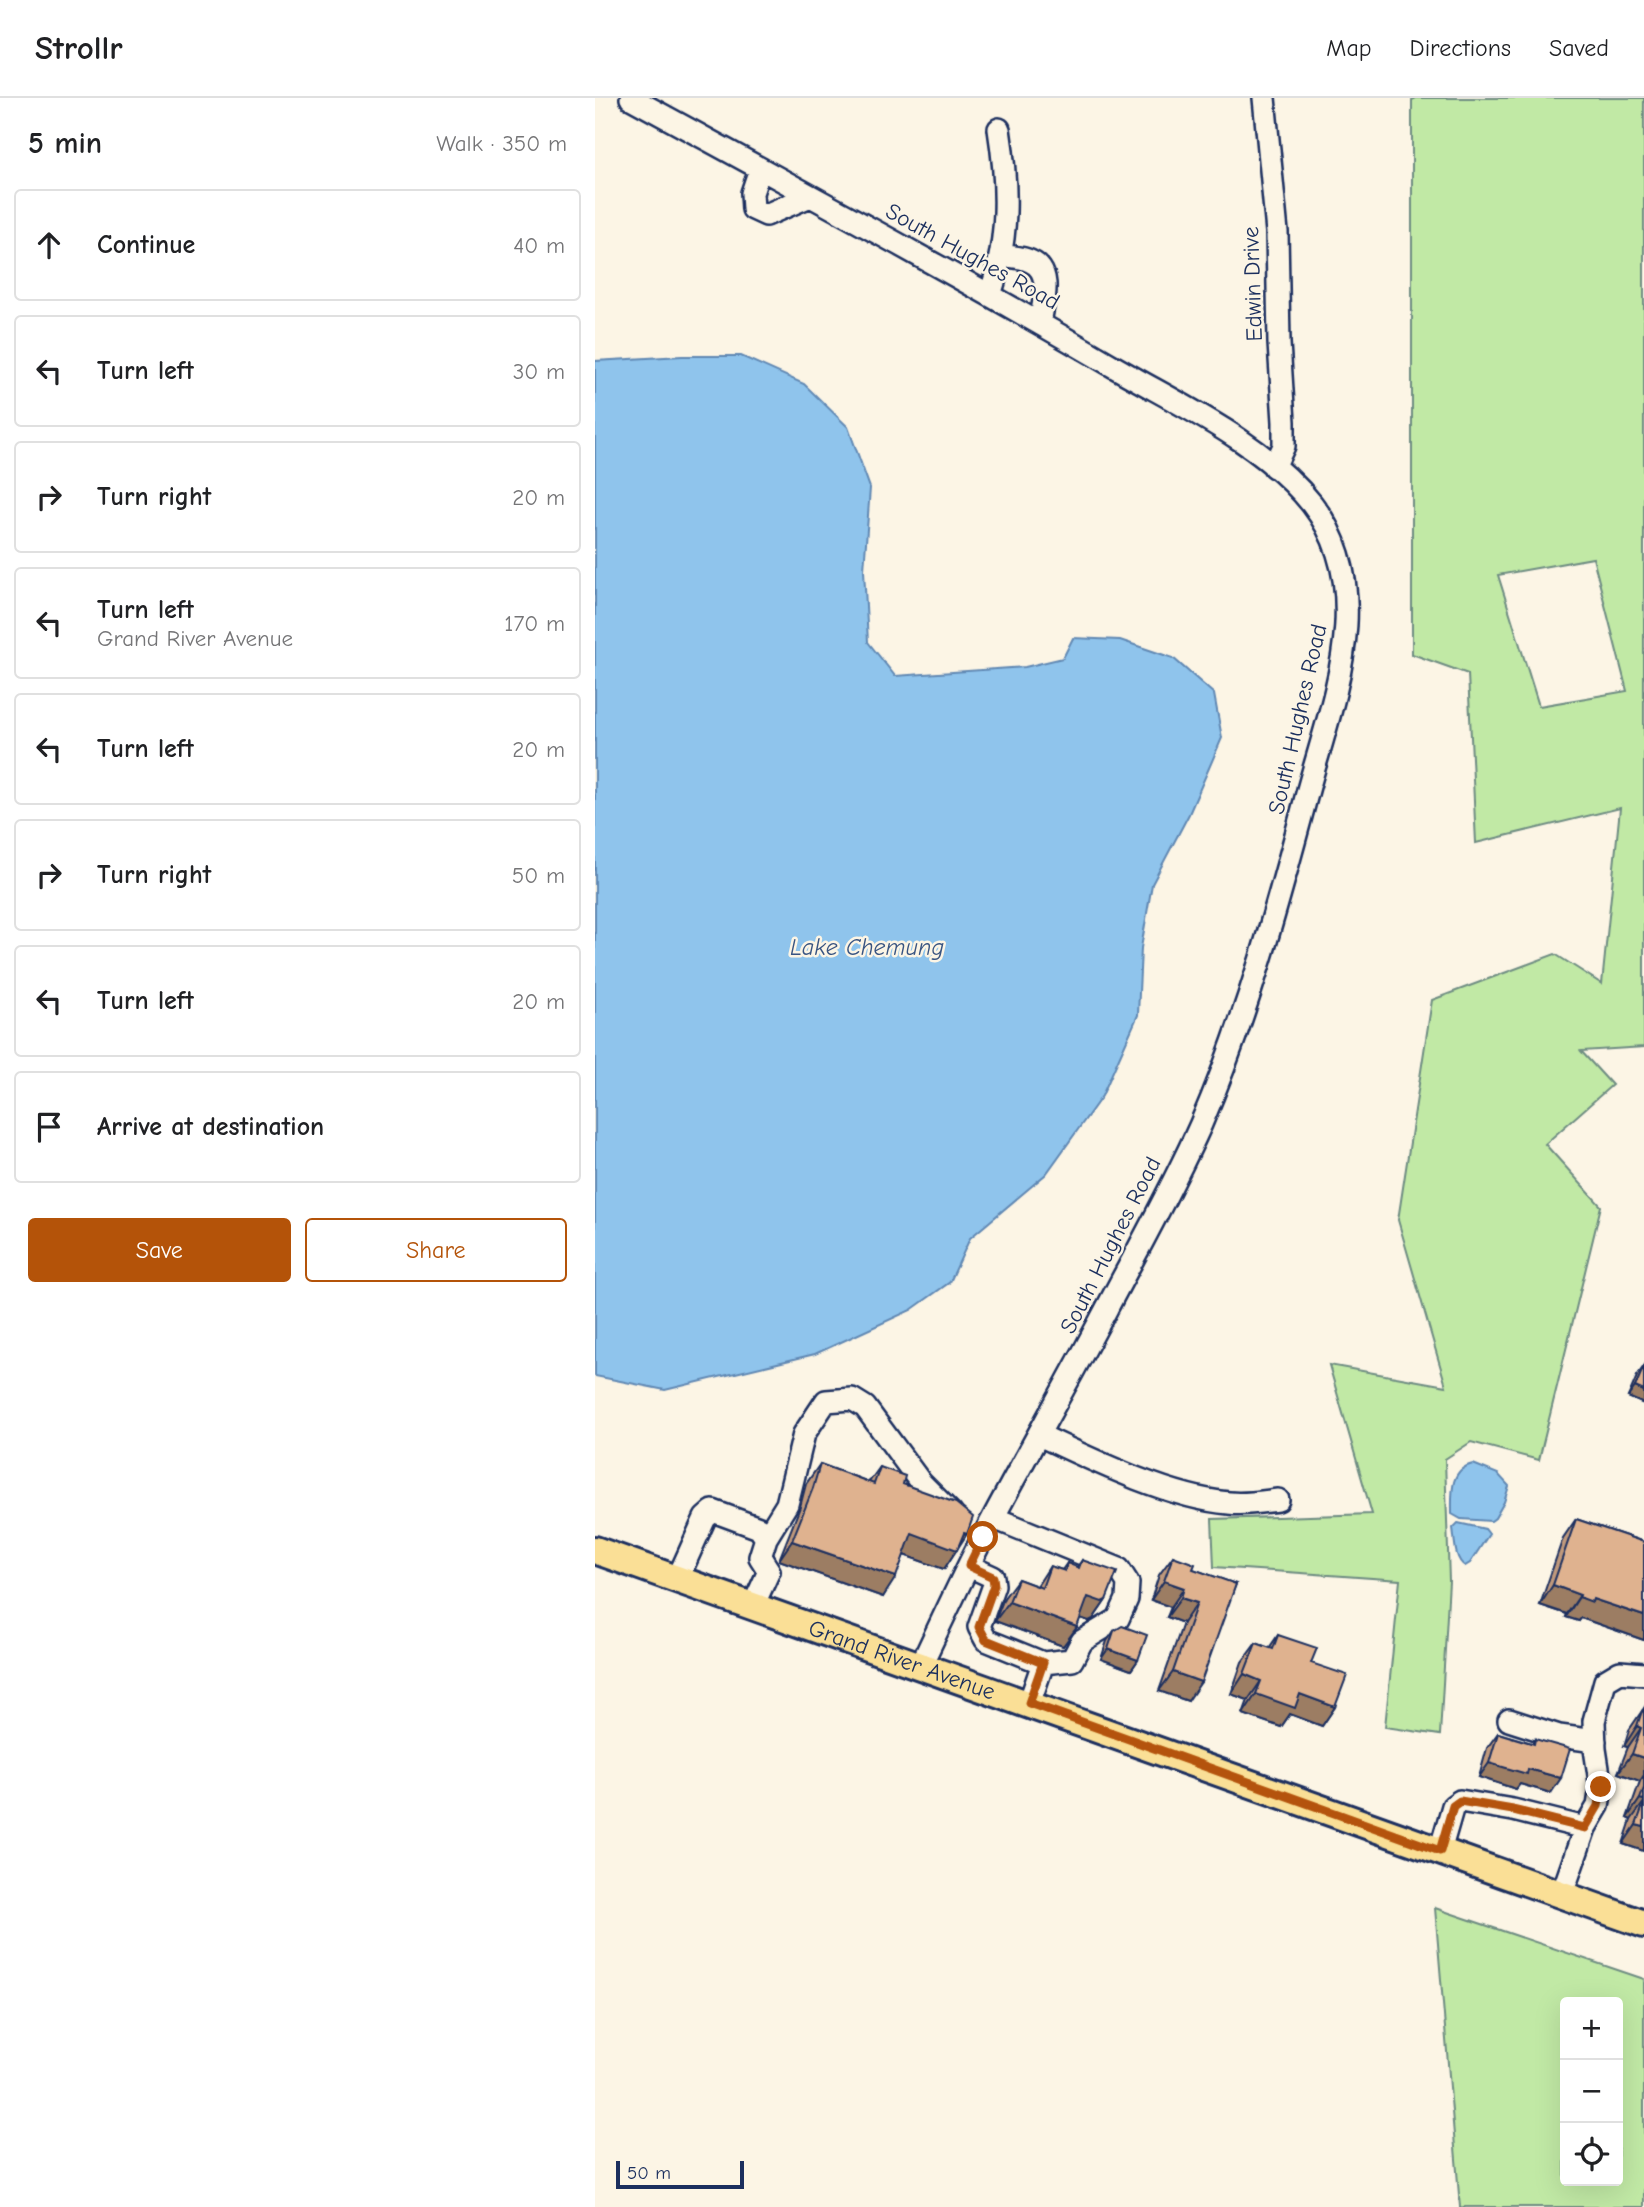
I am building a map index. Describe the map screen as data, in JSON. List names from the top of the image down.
{
  "streets": {
    "main road": ["Grand River Avenue"],
    "street": ["South Hughes Road", "Edwin Drive"]
  },
  "crossings": [
    ["South Hughes Road", "Edwin Drive"],
    ["South Hughes Road", "Grand River Avenue"]
  ],
  "water": ["Lake Chemung"],
  "scale_bar": "50 m",
  "page": {
    "header": "Strollr",
    "nav": ["Map", "Directions", "Saved"],
    "heading": ["5 min", "Walk · 350 m"],
    "list": [
      ["Continue", "40 m"],
      ["Turn left", "30 m"],
      ["Turn right", "20 m"],
      ["Turn left", "Grand River Avenue", "170 m"],
      ["Turn left", "20 m"],
      ["Turn right", "50 m"],
      ["Turn left", "20 m"],
      "Arrive at destination"
    ],
    "buttons": ["Save", "Share"],
    "map_buttons": ["+", "−"],
    "scale": "50 m"
  }
}
